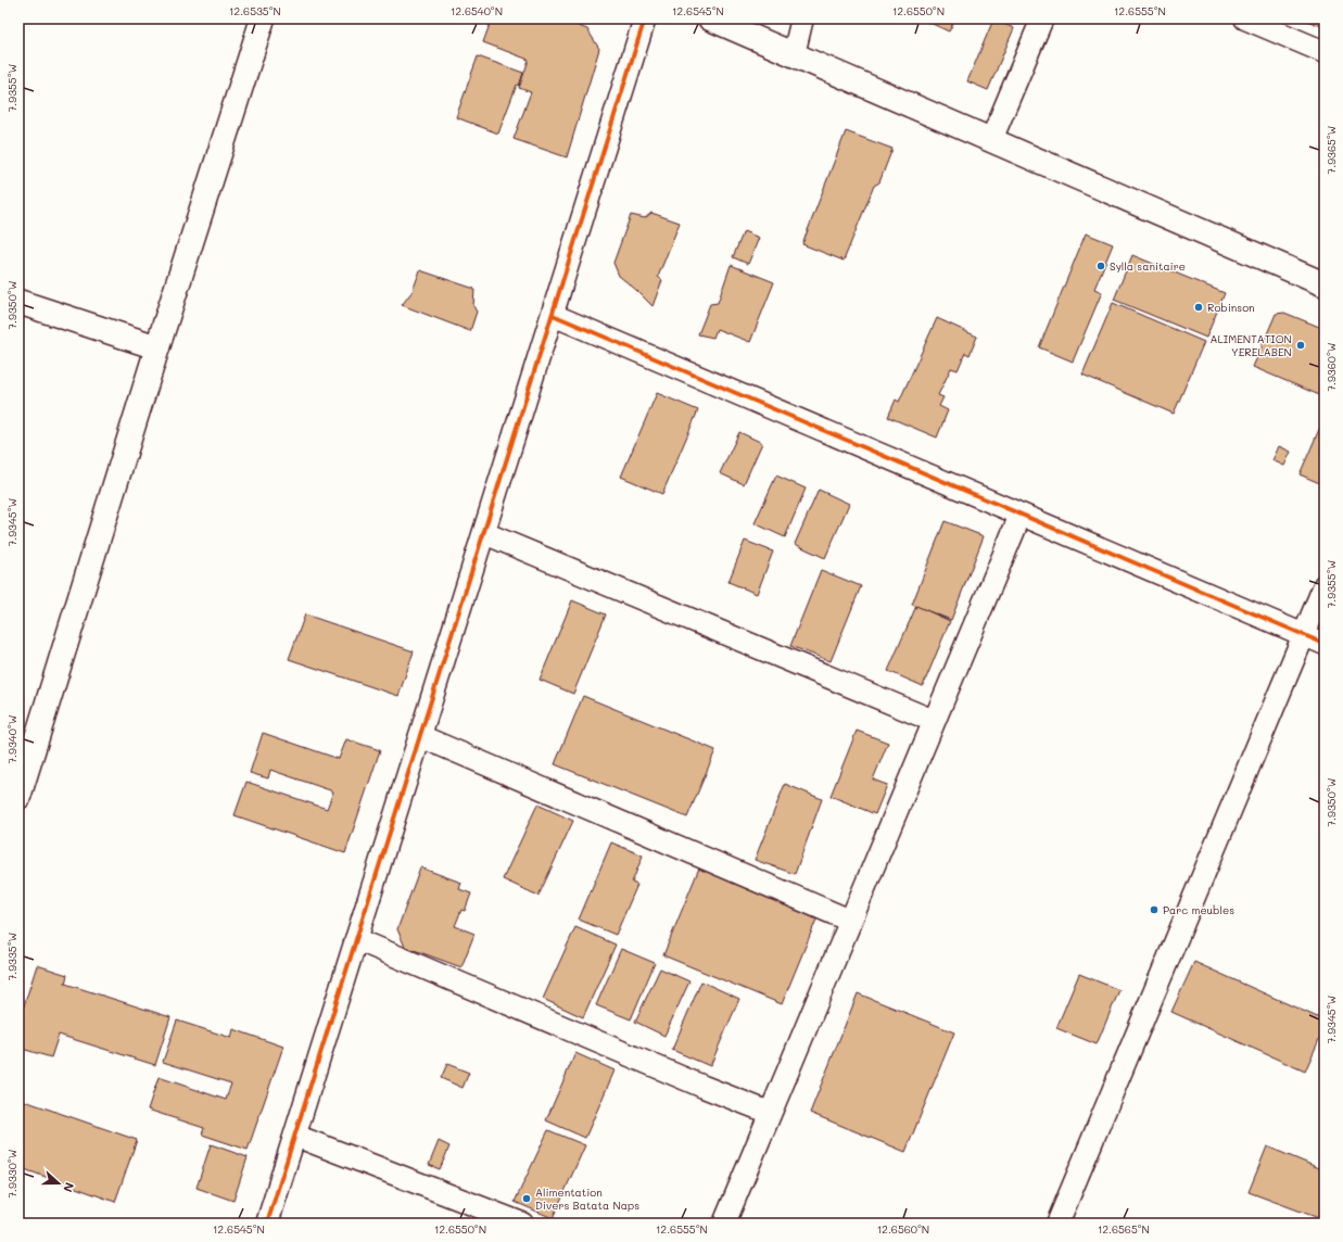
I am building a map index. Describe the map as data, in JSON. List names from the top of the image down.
{
  "places": [
    "Sylla sanitaire",
    "Robinson",
    "ALIMENTATION YERELABEN",
    "Parc meubles",
    "Alimentation Divers Batata Naps"
  ],
  "north": "right",
  "coordinates": [
    "12.6535°N",
    "12.6540°N",
    "12.6545°N",
    "12.6550°N",
    "12.6555°N",
    "7.9355°W",
    "7.9365°W",
    "7.9350°W",
    "7.9360°W",
    "7.9345°W",
    "7.9340°W",
    "7.9335°W",
    "7.9330°W",
    "12.6560°N",
    "12.6565°N"
  ]
}
